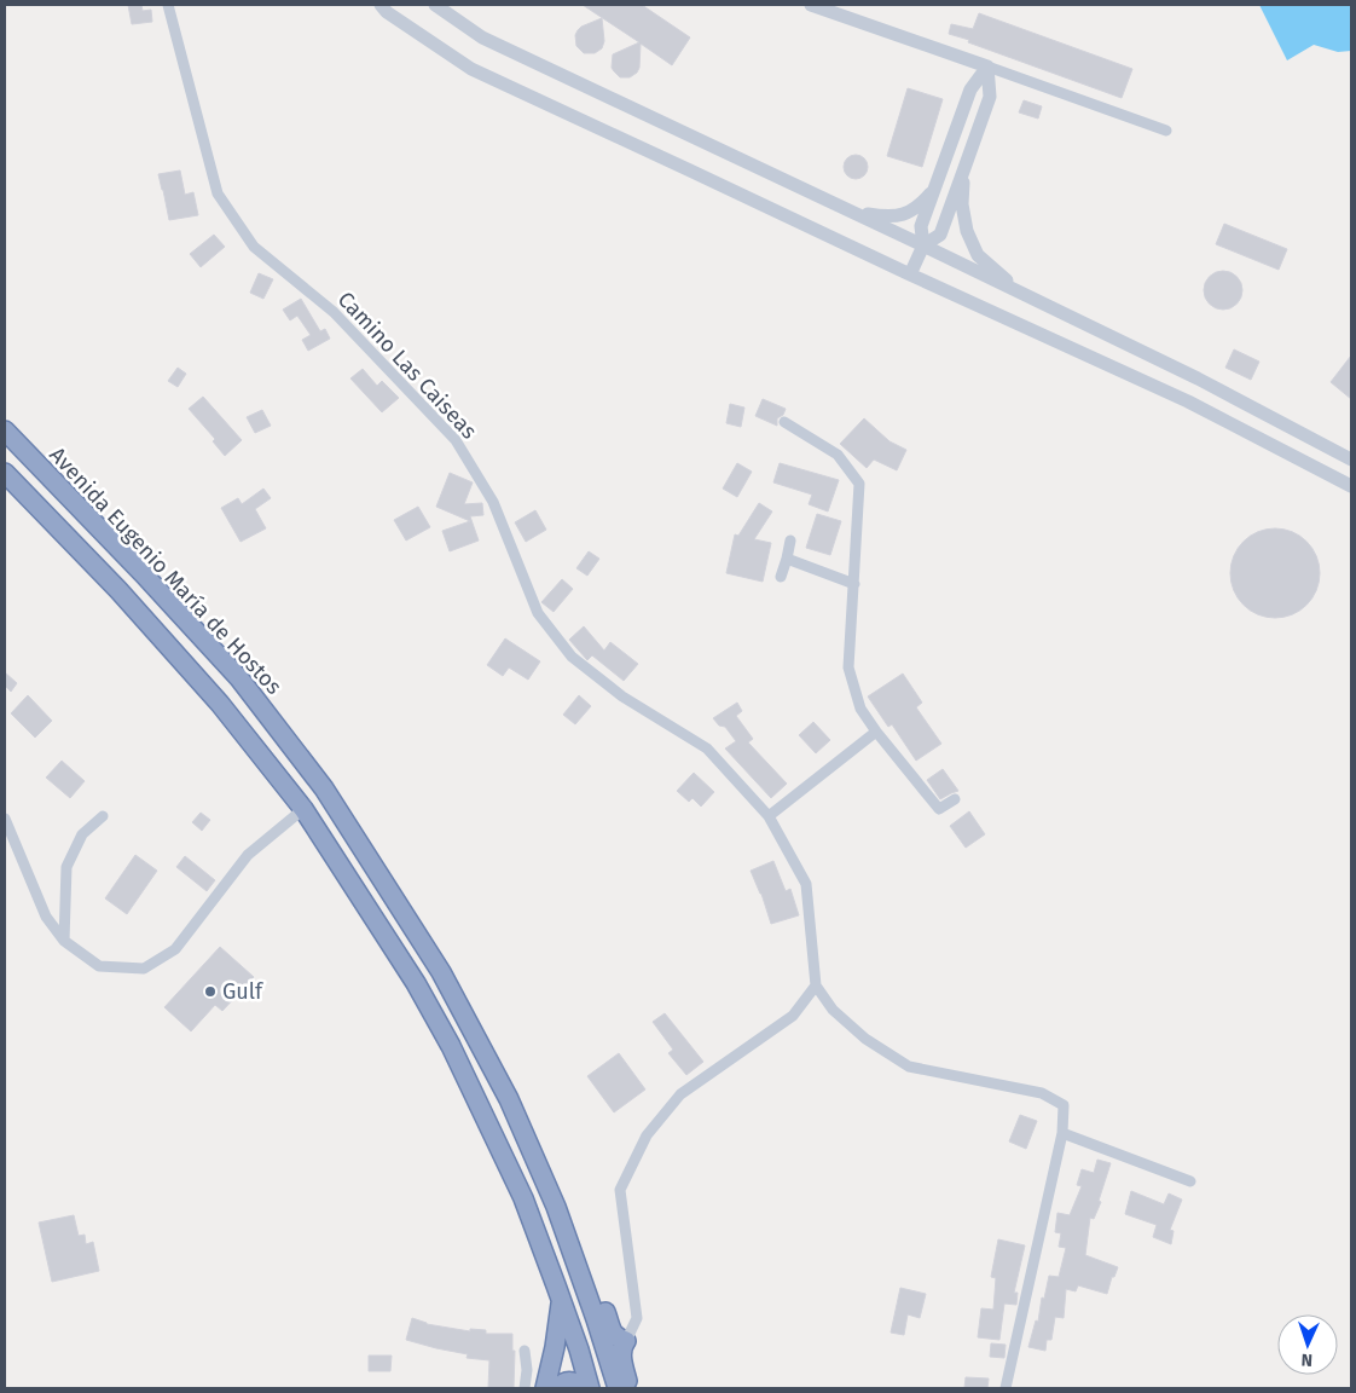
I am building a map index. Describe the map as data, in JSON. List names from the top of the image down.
{
  "streets": {
    "highway": ["Avenida Eugenio María de Hostos"],
    "street": ["Camino Las Caiseas"]
  },
  "places": ["Gulf"],
  "north": "bottom"
}
